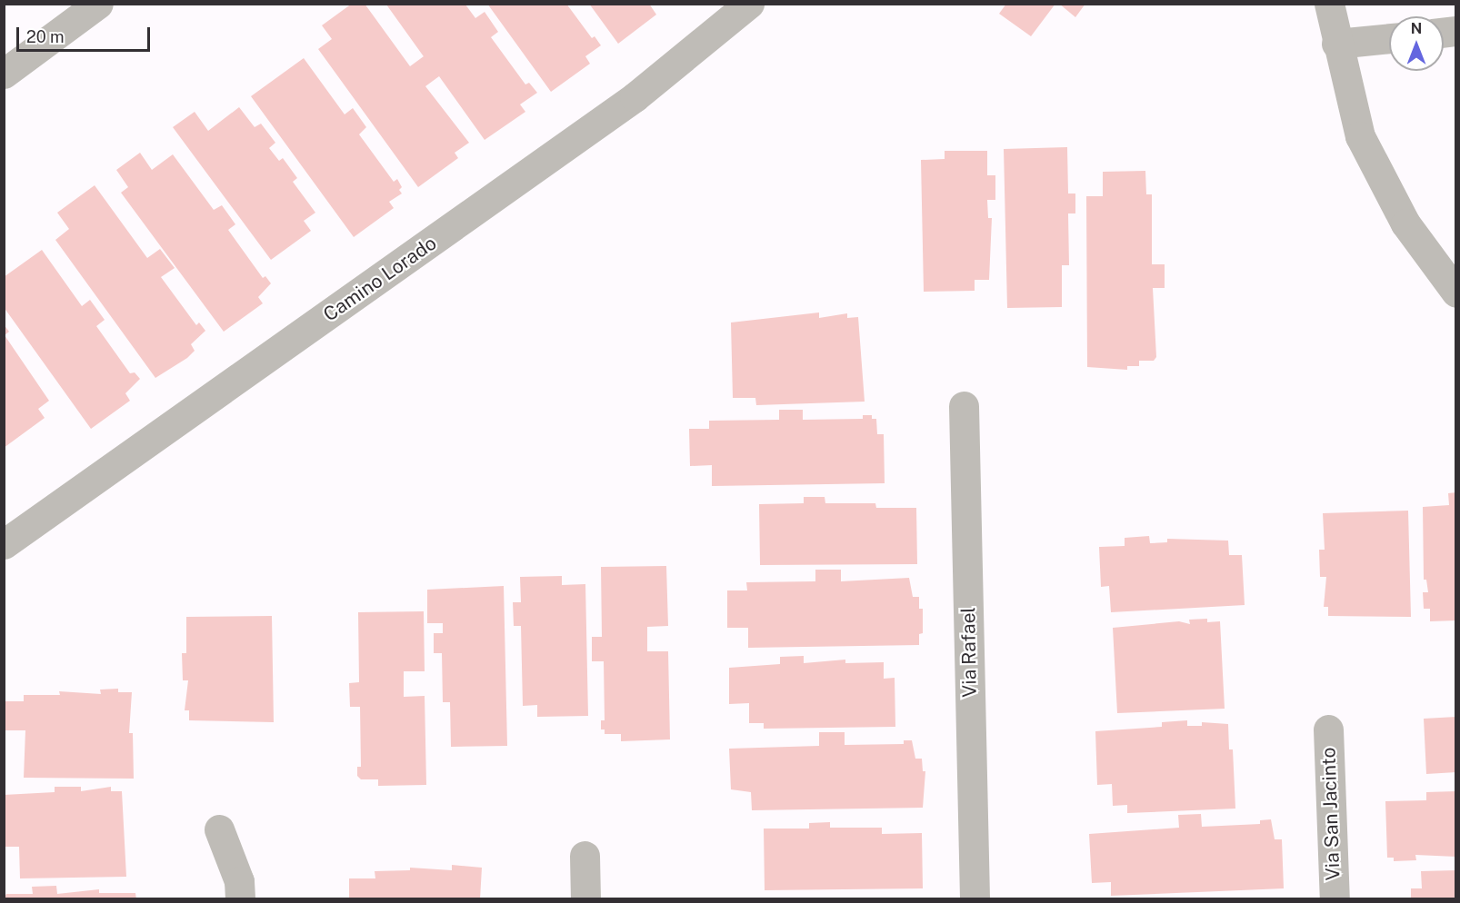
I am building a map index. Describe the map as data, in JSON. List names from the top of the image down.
{
  "streets": {
    "street": ["Camino Lorado", "Via Rafael", "Via San Jacinto"]
  },
  "scale_bar": "20 m",
  "north": "top"
}
